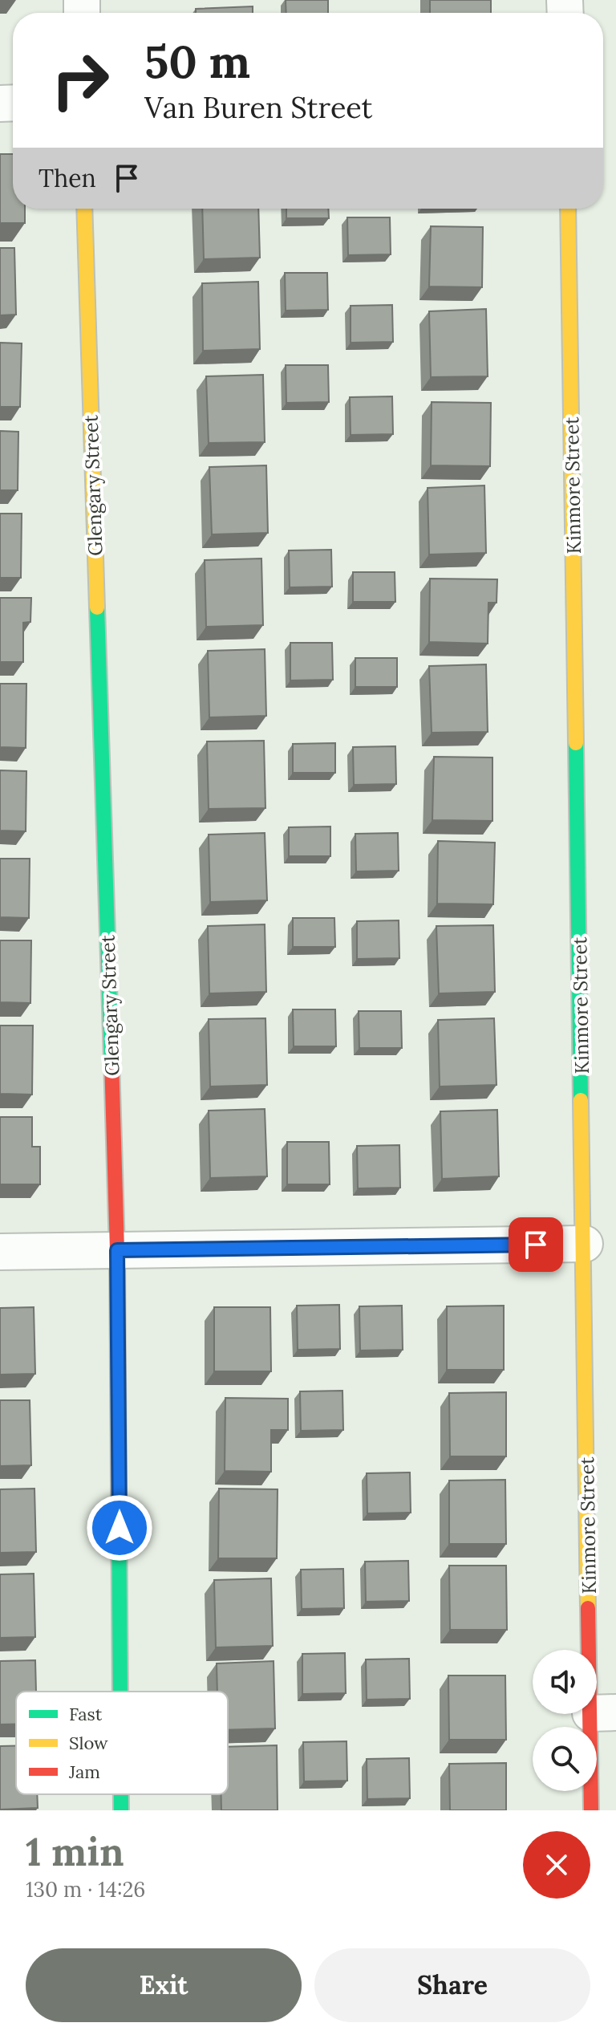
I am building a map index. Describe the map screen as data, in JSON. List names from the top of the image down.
{
  "streets": {
    "street": ["Glengary Street", "Kinmore Street"]
  },
  "legend": ["Fast", "Slow", "Jam"],
  "page": {
    "turn": ["50 m", "Van Buren Street"],
    "then": "Then",
    "heading": ["1 min", "130 m · 14:26"],
    "buttons": ["Exit", "Share"]
  }
}
